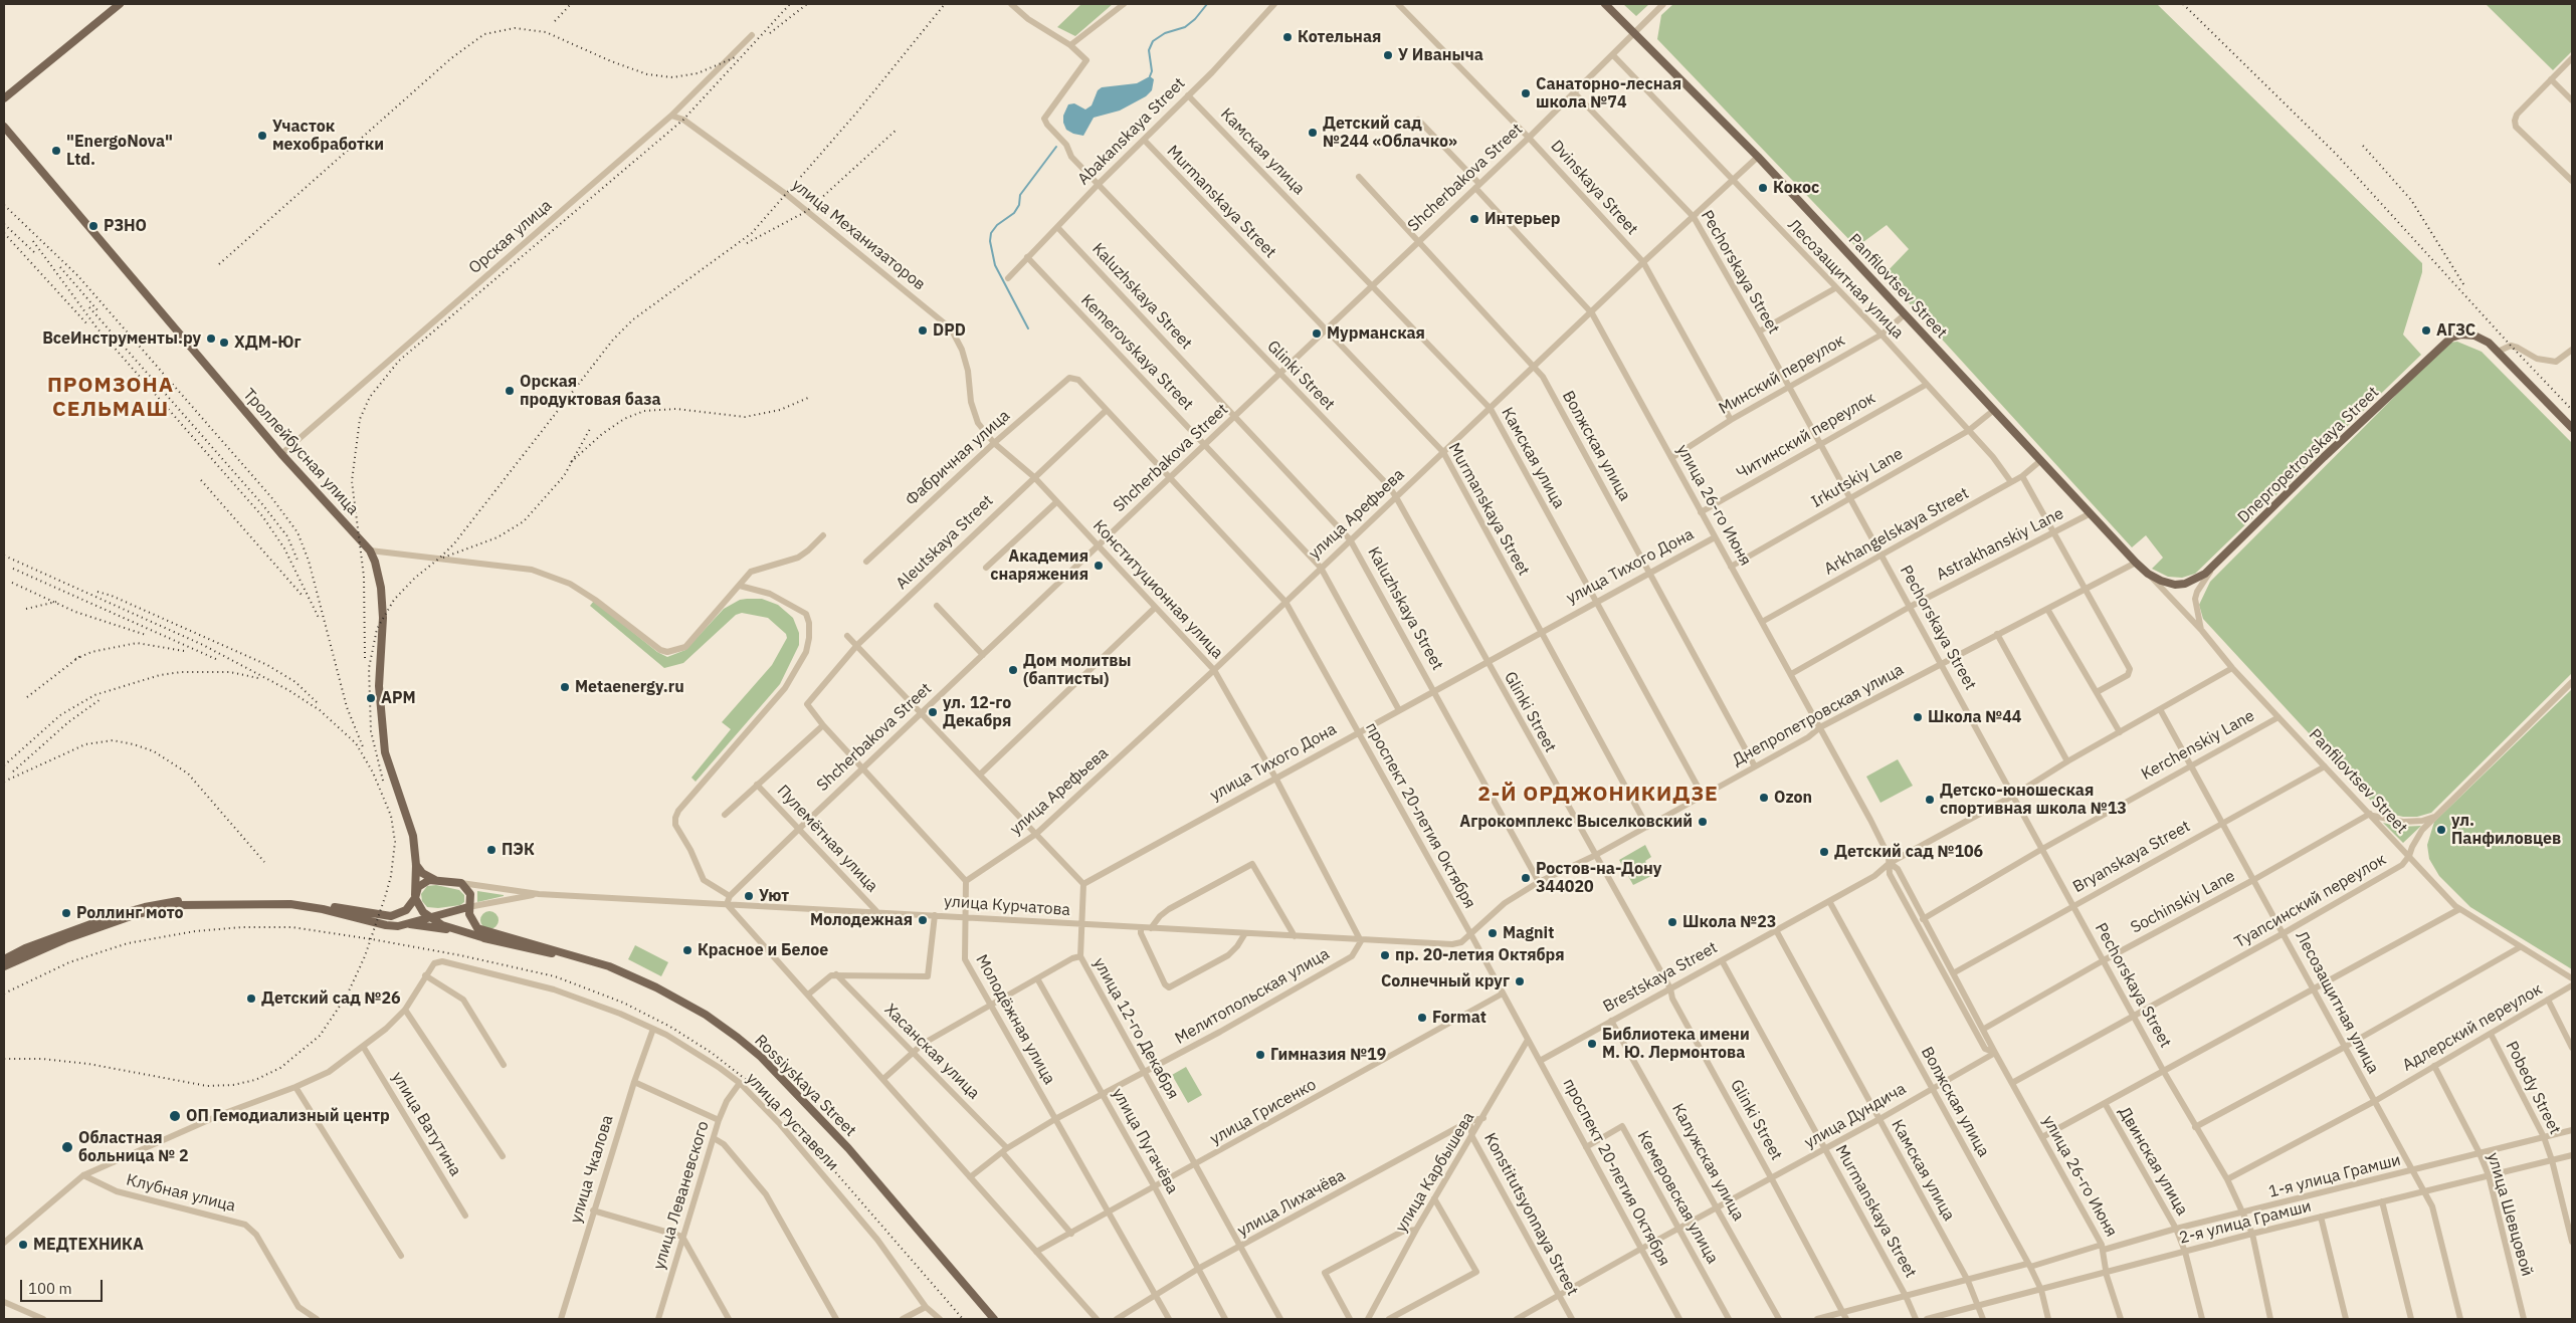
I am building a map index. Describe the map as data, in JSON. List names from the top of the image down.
{
  "streets": {
    "main road": [
      "Panfilovtsev Street",
      "Троллейбусная улица",
      "Dnepropetrovskaya Street",
      "Rossiyskaya Street"
    ],
    "street": [
      "Abakanskaya Street",
      "Камская улица",
      "Shcherbakova Street",
      "Dvinskaya Street",
      "Murmanskaya Street",
      "улица Механизаторов",
      "Орская улица",
      "Pechorskaya Street",
      "Лесозащитная улица",
      "Kaluzhskaya Street",
      "Kemerovskaya Street",
      "Минский переулок",
      "Glinki Street",
      "Читинский переулок",
      "Волжская улица",
      "Фабричная улица",
      "Irkutskiy Lane",
      "улица 26-го Июня",
      "улица Арефьева",
      "Arkhangelskaya Street",
      "Aleutskaya Street",
      "Astrakhanskiy Lane",
      "улица Тихого Дона",
      "Конституционная улица",
      "Днепропетровская улица",
      "Kerchenskiy Lane",
      "проспект 20-летия Октября",
      "Пулемётная улица",
      "Bryanskaya Street",
      "Туапсинский переулок",
      "Sochinskiy Lane",
      "улица Курчатова",
      "Brestskaya Street",
      "Мелитопольская улица",
      "Молодёжная улица",
      "Адлерский переулок",
      "улица 12-го Декабря",
      "Хасанская улица",
      "Pobedy Street",
      "улица Грисенко",
      "улица Дундича",
      "улица Руставели",
      "улица Ватутина",
      "улица Пугачёва",
      "Двинская улица",
      "Калужская улица",
      "улица Чкалова",
      "улица Карбышева",
      "1-я улица Грамши",
      "Клубная улица",
      "улица Леваневского",
      "Кемеровская улица",
      "улица Лихачёва",
      "Konstitutsyonnaya Street",
      "улица Шевцовой",
      "2-я улица Грамши"
    ]
  },
  "crossings": [
    ["Abakanskaya Street", "Камская улица"],
    ["Abakanskaya Street", "Murmanskaya Street"],
    ["Abakanskaya Street", "Kaluzhskaya Street"],
    ["Abakanskaya Street", "Kemerovskaya Street"],
    ["Abakanskaya Street", "Glinki Street"],
    ["Камская улица", "Shcherbakova Street"],
    ["Камская улица", "улица Арефьева"],
    ["Камская улица", "улица Тихого Дона"],
    ["Камская улица", "Днепропетровская улица"],
    ["Камская улица", "Brestskaya Street"],
    ["Камская улица", "улица Дундича"],
    ["Камская улица", "1-я улица Грамши"],
    ["Камская улица", "2-я улица Грамши"],
    ["Shcherbakova Street", "Dvinskaya Street"],
    ["Shcherbakova Street", "Murmanskaya Street"],
    ["Shcherbakova Street", "Pechorskaya Street"],
    ["Shcherbakova Street", "Лесозащитная улица"],
    ["Shcherbakova Street", "Panfilovtsev Street"],
    ["Shcherbakova Street", "Kaluzhskaya Street"],
    ["Shcherbakova Street", "Kemerovskaya Street"],
    ["Shcherbakova Street", "Glinki Street"],
    ["Shcherbakova Street", "Волжская улица"],
    ["Shcherbakova Street", "улица 26-го Июня"],
    ["Shcherbakova Street", "Конституционная улица"],
    ["Shcherbakova Street", "проспект 20-летия Октября"],
    ["Shcherbakova Street", "Пулемётная улица"],
    ["Shcherbakova Street", "улица Курчатова"],
    ["Dvinskaya Street", "Минский переулок"],
    ["Dvinskaya Street", "улица Арефьева"],
    ["Murmanskaya Street", "улица Арефьева"],
    ["Murmanskaya Street", "улица Тихого Дона"],
    ["Murmanskaya Street", "Днепропетровская улица"],
    ["Murmanskaya Street", "Brestskaya Street"],
    ["Murmanskaya Street", "улица Дундича"],
    ["Murmanskaya Street", "1-я улица Грамши"],
    ["улица Механизаторов", "Орская улица"],
    ["улица Механизаторов", "Конституционная улица"],
    ["Орская улица", "Троллейбусная улица"],
    ["Pechorskaya Street", "Минский переулок"],
    ["Pechorskaya Street", "Читинский переулок"],
    ["Pechorskaya Street", "Irkutskiy Lane"],
    ["Pechorskaya Street", "улица Арефьева"],
    ["Pechorskaya Street", "Arkhangelskaya Street"],
    ["Pechorskaya Street", "Astrakhanskiy Lane"],
    ["Pechorskaya Street", "Днепропетровская улица"],
    ["Pechorskaya Street", "Kerchenskiy Lane"],
    ["Pechorskaya Street", "Bryanskaya Street"],
    ["Pechorskaya Street", "Туапсинский переулок"],
    ["Pechorskaya Street", "Sochinskiy Lane"],
    ["Pechorskaya Street", "Brestskaya Street"],
    ["Pechorskaya Street", "Адлерский переулок"],
    ["Pechorskaya Street", "1-я улица Грамши"],
    ["Pechorskaya Street", "2-я улица Грамши"],
    ["Лесозащитная улица", "Минский переулок"],
    ["Лесозащитная улица", "Читинский переулок"],
    ["Лесозащитная улица", "Irkutskiy Lane"],
    ["Лесозащитная улица", "улица Арефьева"],
    ["Лесозащитная улица", "Arkhangelskaya Street"],
    ["Лесозащитная улица", "Kerchenskiy Lane"],
    ["Лесозащитная улица", "Bryanskaya Street"],
    ["Лесозащитная улица", "Туапсинский переулок"],
    ["Лесозащитная улица", "Sochinskiy Lane"],
    ["Лесозащитная улица", "Brestskaya Street"],
    ["Лесозащитная улица", "Адлерский переулок"],
    ["Лесозащитная улица", "1-я улица Грамши"],
    ["Лесозащитная улица", "2-я улица Грамши"],
    ["Panfilovtsev Street", "Минский переулок"],
    ["Panfilovtsev Street", "Dnepropetrovskaya Street"],
    ["Panfilovtsev Street", "Irkutskiy Lane"],
    ["Panfilovtsev Street", "улица Арефьева"],
    ["Panfilovtsev Street", "Arkhangelskaya Street"],
    ["Panfilovtsev Street", "Astrakhanskiy Lane"],
    ["Panfilovtsev Street", "Днепропетровская улица"],
    ["Panfilovtsev Street", "Kerchenskiy Lane"],
    ["Panfilovtsev Street", "Bryanskaya Street"],
    ["Panfilovtsev Street", "Туапсинский переулок"],
    ["Panfilovtsev Street", "Sochinskiy Lane"],
    ["Panfilovtsev Street", "Brestskaya Street"],
    ["Kaluzhskaya Street", "улица Арефьева"],
    ["Kaluzhskaya Street", "улица Тихого Дона"],
    ["Kaluzhskaya Street", "Днепропетровская улица"],
    ["Kemerovskaya Street", "улица Арефьева"],
    ["Kemerovskaya Street", "улица Тихого Дона"],
    ["Минский переулок", "улица 26-го Июня"],
    ["Glinki Street", "улица Арефьева"],
    ["Glinki Street", "улица Тихого Дона"],
    ["Glinki Street", "Днепропетровская улица"],
    ["Glinki Street", "Brestskaya Street"],
    ["Glinki Street", "улица Дундича"],
    ["Glinki Street", "1-я улица Грамши"],
    ["Читинский переулок", "улица 26-го Июня"],
    ["Волжская улица", "улица Арефьева"],
    ["Волжская улица", "улица Тихого Дона"],
    ["Волжская улица", "Днепропетровская улица"],
    ["Волжская улица", "Brestskaya Street"],
    ["Волжская улица", "улица Дундича"],
    ["Волжская улица", "1-я улица Грамши"],
    ["Волжская улица", "2-я улица Грамши"],
    ["Троллейбусная улица", "улица Курчатова"],
    ["Dnepropetrovskaya Street", "Днепропетровская улица"],
    ["Фабричная улица", "Конституционная улица"],
    ["Фабричная улица", "проспект 20-летия Октября"],
    ["Irkutskiy Lane", "улица 26-го Июня"],
    ["улица 26-го Июня", "улица Арефьева"],
    ["улица 26-го Июня", "Arkhangelskaya Street"],
    ["улица 26-го Июня", "Astrakhanskiy Lane"],
    ["улица 26-го Июня", "улица Тихого Дона"],
    ["улица 26-го Июня", "Днепропетровская улица"],
    ["улица 26-го Июня", "Kerchenskiy Lane"],
    ["улица 26-го Июня", "Bryanskaya Street"],
    ["улица 26-го Июня", "Туапсинский переулок"],
    ["улица 26-го Июня", "Sochinskiy Lane"],
    ["улица 26-го Июня", "Brestskaya Street"],
    ["улица 26-го Июня", "улица Дундича"],
    ["улица 26-го Июня", "1-я улица Грамши"],
    ["улица 26-го Июня", "2-я улица Грамши"],
    ["улица Арефьева", "Конституционная улица"],
    ["улица Арефьева", "проспект 20-летия Октября"],
    ["улица Арефьева", "Молодёжная улица"],
    ["Aleutskaya Street", "Конституционная улица"],
    ["Aleutskaya Street", "проспект 20-летия Октября"],
    ["улица Тихого Дона", "Конституционная улица"],
    ["улица Тихого Дона", "проспект 20-летия Октября"],
    ["улица Тихого Дона", "улица 12-го Декабря"],
    ["Конституционная улица", "улица Курчатова"],
    ["Конституционная улица", "Мелитопольская улица"],
    ["Днепропетровская улица", "проспект 20-летия Октября"],
    ["Днепропетровская улица", "улица Курчатова"],
    ["проспект 20-летия Октября", "улица Курчатова"],
    ["проспект 20-летия Октября", "Brestskaya Street"],
    ["проспект 20-летия Октября", "улица Грисенко"],
    ["проспект 20-летия Октября", "улица Дундича"],
    ["проспект 20-летия Октября", "улица Карбышева"],
    ["проспект 20-летия Октября", "Кемеровская улица"],
    ["Пулемётная улица", "улица Курчатова"],
    ["улица Курчатова", "Мелитопольская улица"],
    ["улица Курчатова", "Молодёжная улица"],
    ["улица Курчатова", "улица 12-го Декабря"],
    ["Brestskaya Street", "Калужская улица"],
    ["Мелитопольская улица", "Молодёжная улица"],
    ["Мелитопольская улица", "улица 12-го Декабря"],
    ["Мелитопольская улица", "Хасанская улица"],
    ["Мелитопольская улица", "улица Пугачёва"],
    ["Молодёжная улица", "улица Грисенко"],
    ["Молодёжная улица", "улица Лихачёва"],
    ["Адлерский переулок", "Pobedy Street"],
    ["Адлерский переулок", "улица Шевцовой"],
    ["улица 12-го Декабря", "улица Грисенко"],
    ["улица 12-го Декабря", "улица Лихачёва"],
    ["Хасанская улица", "улица Грисенко"],
    ["Pobedy Street", "1-я улица Грамши"],
    ["Pobedy Street", "2-я улица Грамши"],
    ["улица Грисенко", "улица Пугачёва"],
    ["улица Дундича", "Калужская улица"],
    ["улица Дундича", "Кемеровская улица"],
    ["улица Дундича", "Konstitutsyonnaya Street"],
    ["улица Руставели", "улица Чкалова"],
    ["улица Руставели", "улица Леваневского"],
    ["улица Пугачёва", "улица Лихачёва"],
    ["Двинская улица", "1-я улица Грамши"],
    ["Двинская улица", "2-я улица Грамши"],
    ["улица Карбышева", "улица Лихачёва"],
    ["улица Карбышева", "Konstitutsyonnaya Street"],
    ["1-я улица Грамши", "улица Шевцовой"],
    ["улица Лихачёва", "Konstitutsyonnaya Street"],
    ["улица Шевцовой", "2-я улица Грамши"]
  ],
  "districts": ["ПРОМЗОНА СЕЛЬМАШ", "2-Й ОРДЖОНИКИДЗЕ"],
  "places": [
    "Котельная",
    "У Иваныча",
    "Санаторно-лесная школа №74",
    "Детский сад №244 «Облачко»",
    "Участок мехобработки",
    "\"EnergoNova\" Ltd.",
    "Кокос",
    "Интерьер",
    "РЗНО",
    "DPD",
    "АГЗС",
    "Мурманская",
    "ВсеИнструменты.ру",
    "ХДМ-Юг",
    "Орская продуктовая база",
    "Академия снаряжения",
    "Дом молитвы (баптисты)",
    "Metaenergy.ru",
    "АРМ",
    "ул. 12-го Декабря",
    "Школа №44",
    "Ozon",
    "Детско-юношеская спортивная школа №13",
    "Агрокомплекс Выселковский",
    "ул. Панфиловцев",
    "ПЭК",
    "Детский сад №106",
    "Ростов-на-Дону 344020",
    "Уют",
    "Роллинг мото",
    "Молодежная",
    "Школа №23",
    "Magnit",
    "Красное и Белое",
    "пр. 20-летия Октября",
    "Солнечный круг",
    "Детский сад №26",
    "Format",
    "Библиотека имени М. Ю. Лермонтова",
    "Гимназия №19",
    "ОП Гемодиализный центр",
    "Областная больница № 2",
    "МЕДТЕХНИКА"
  ],
  "scale_bar": "100 m"
}
